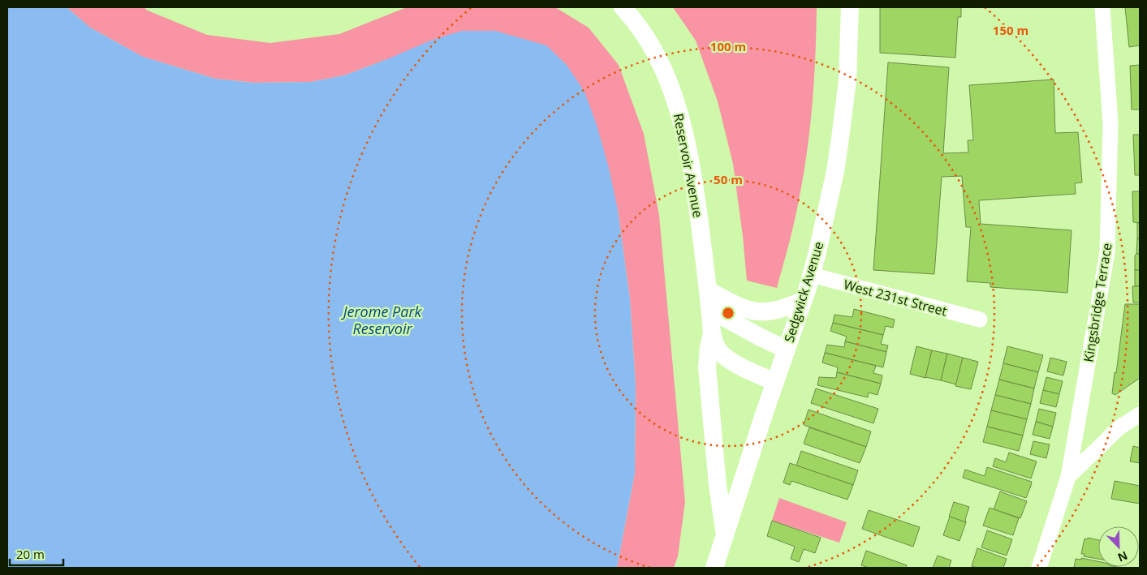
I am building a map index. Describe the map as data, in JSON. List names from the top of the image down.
{
  "streets": {
    "street": [
      "Reservoir Avenue",
      "Sedgwick Avenue",
      "West 231st Street",
      "Kingsbridge Terrace"
    ]
  },
  "crossings": [
    ["Reservoir Avenue", "Sedgwick Avenue"],
    ["Sedgwick Avenue", "West 231st Street"]
  ],
  "water": ["Jerome Park Reservoir"],
  "scale_bar": "20 m",
  "north": "bottom right",
  "rings": ["150 m", "100 m", "50 m"]
}
